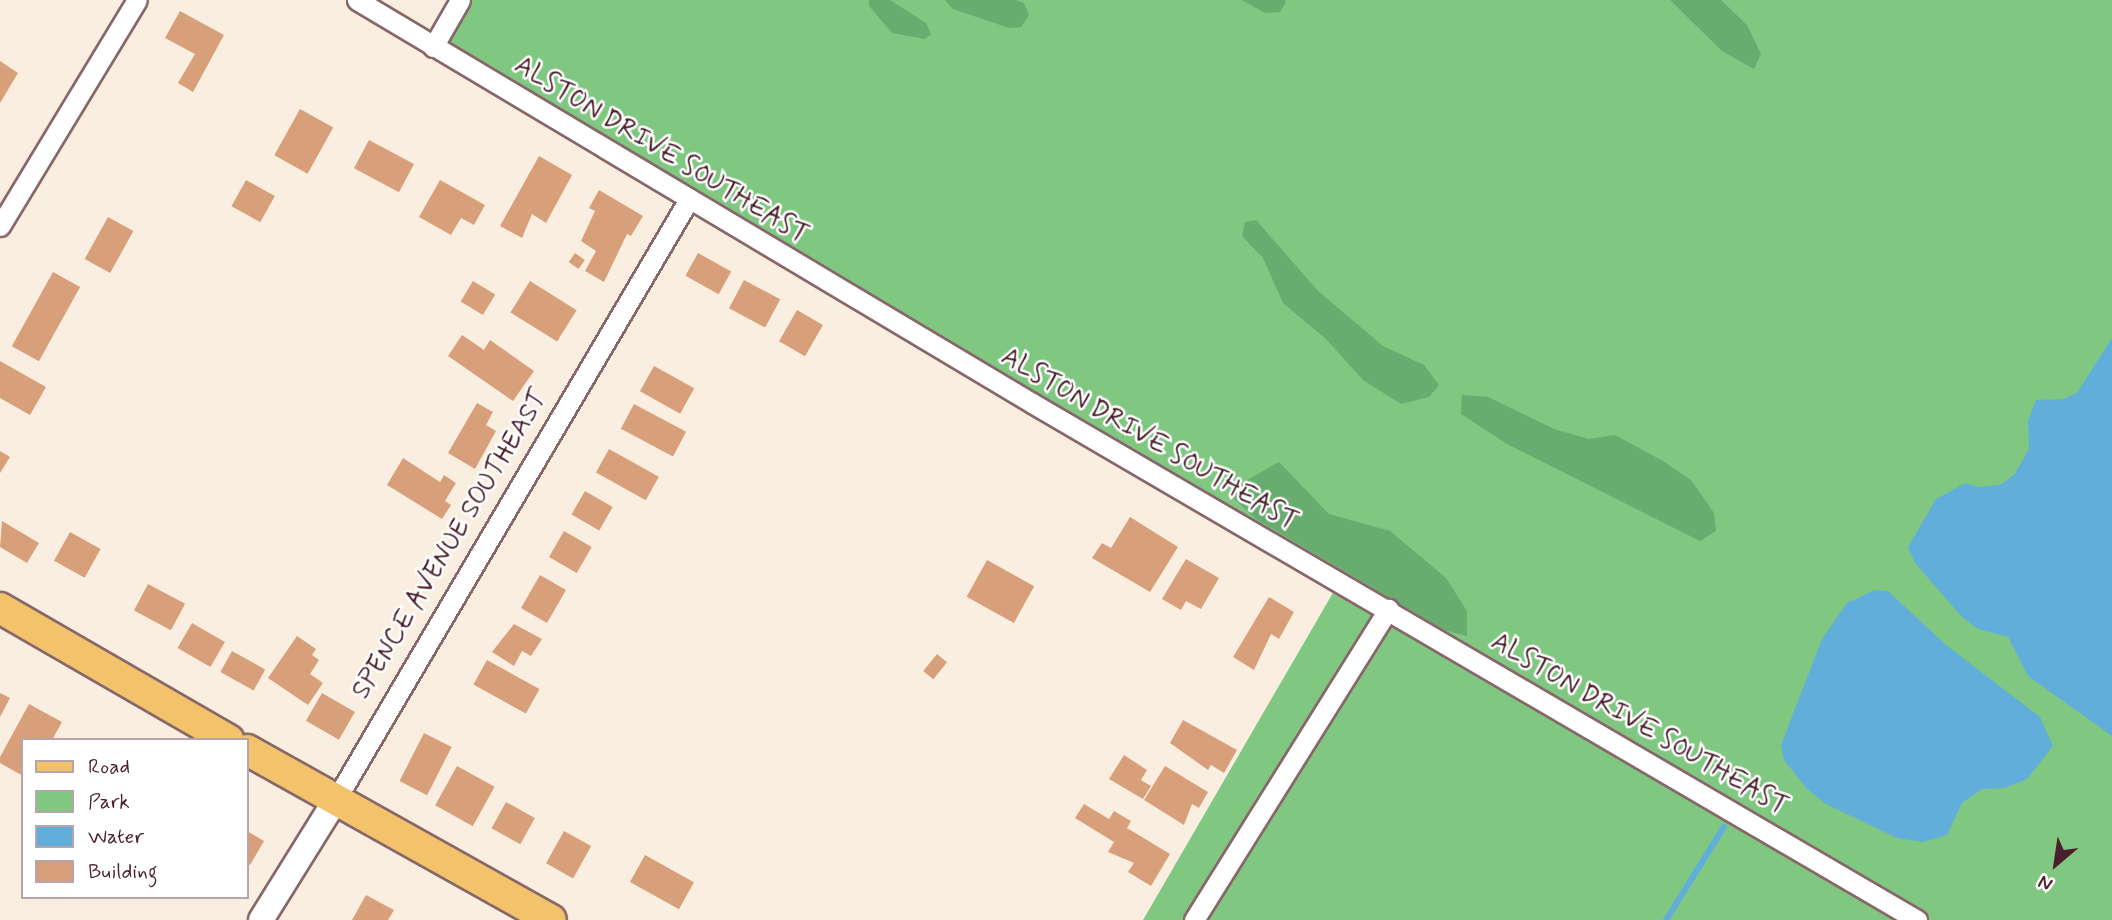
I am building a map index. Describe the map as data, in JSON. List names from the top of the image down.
{
  "streets": {
    "street": ["ALSTON DRIVE SOUTHEAST", "SPENCE AVENUE SOUTHEAST"]
  },
  "crossings": [
    ["ALSTON DRIVE SOUTHEAST", "SPENCE AVENUE SOUTHEAST"]
  ],
  "legend": [
    "Road",
    "Park",
    "Water",
    "Building"
  ],
  "north": "bottom left"
}
